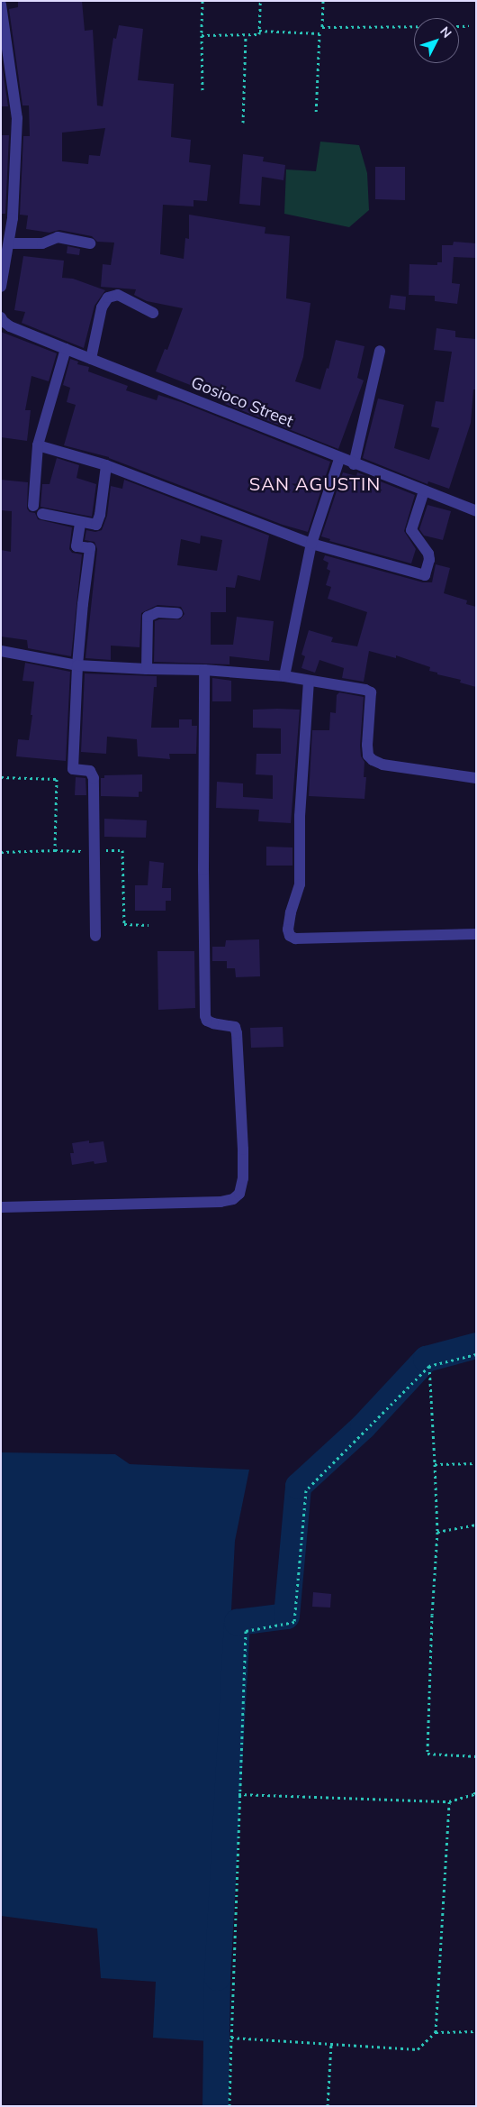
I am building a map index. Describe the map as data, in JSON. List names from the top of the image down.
{
  "streets": {
    "street": ["Gosioco Street"]
  },
  "districts": ["SAN AGUSTIN"],
  "north": "top right"
}
